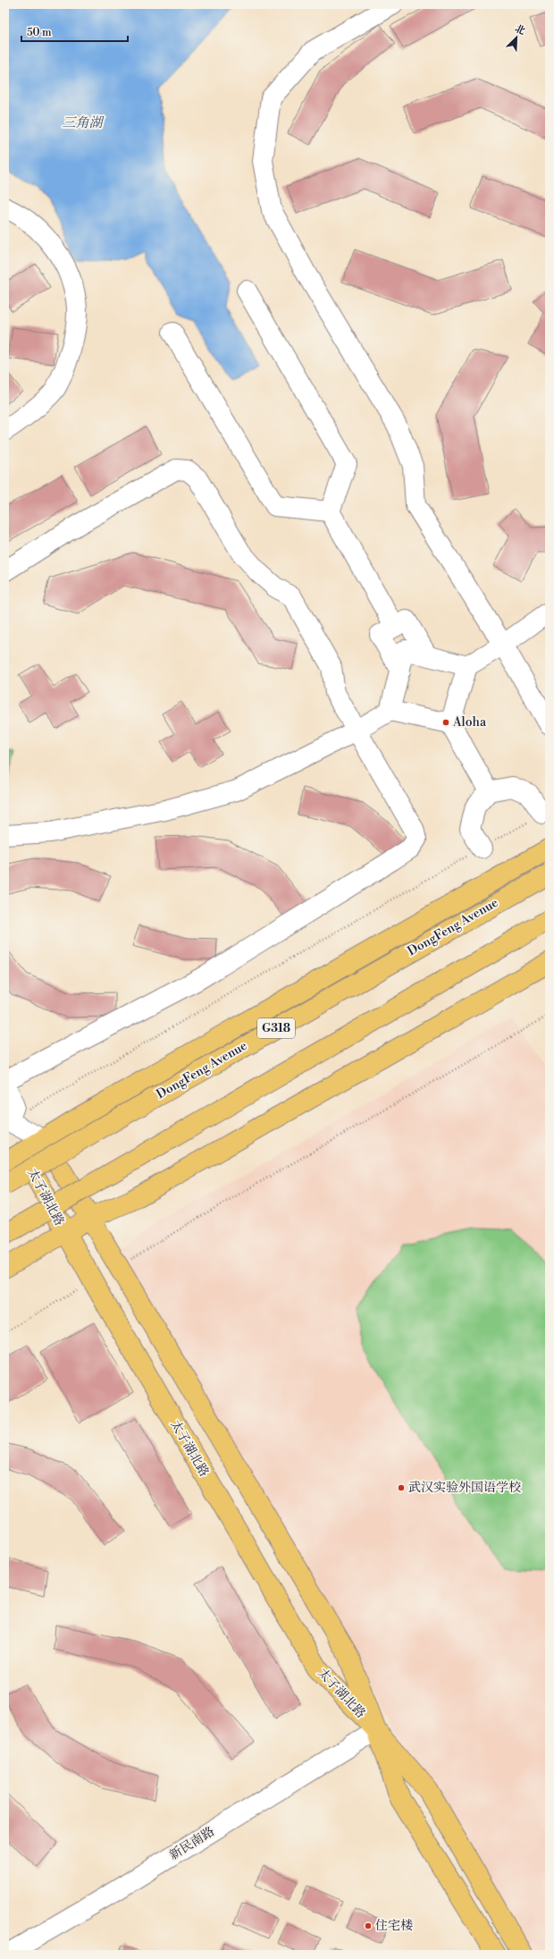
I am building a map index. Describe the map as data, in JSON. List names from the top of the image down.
{
  "streets": {
    "main road": ["DongFeng Avenue", "G318", "太子湖北路"],
    "street": ["新民南路"]
  },
  "crossings": [
    ["太子湖北路", "新民南路"]
  ],
  "water": ["三角湖"],
  "places": ["Aloha", "武汉实验外国语学校", "住宅楼"],
  "scale_bar": "50 m",
  "north": "top right"
}
